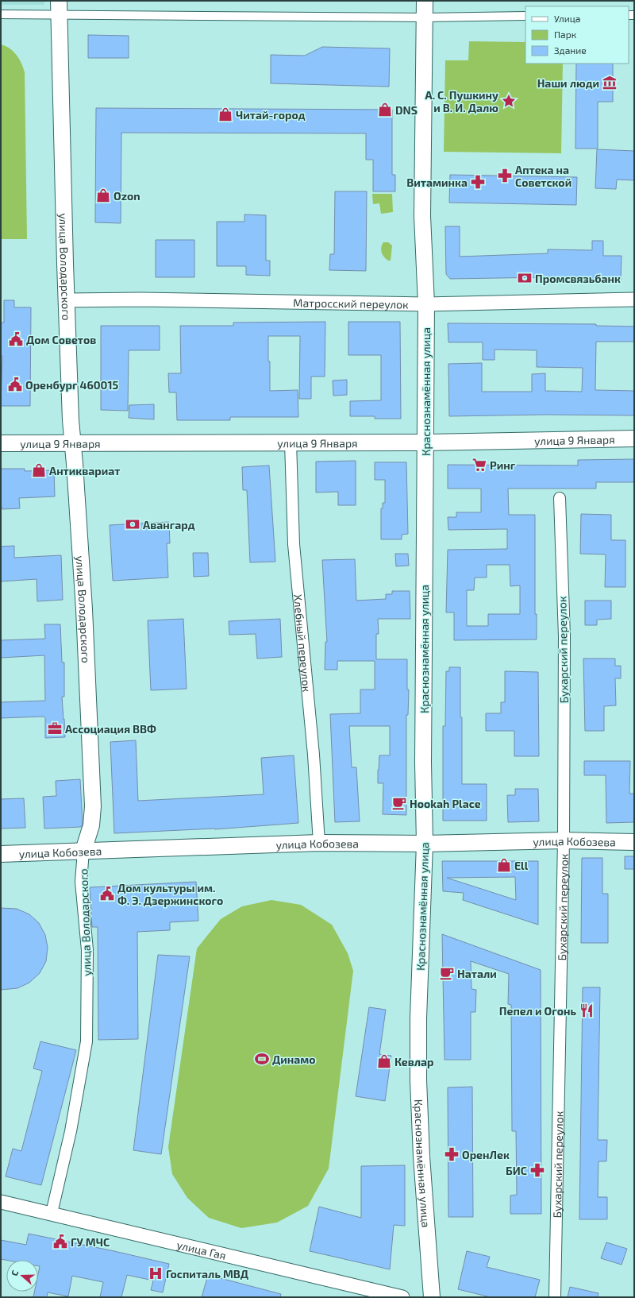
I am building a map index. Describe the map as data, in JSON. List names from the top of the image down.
{
  "streets": {
    "main road": [
      "улица Володарского",
      "Краснознамённая улица",
      "улица 9 Января",
      "улица Кобозева"
    ],
    "street": [
      "Матросский переулок",
      "Хлебный переулок",
      "Бухарский переулок",
      "улица Гая"
    ]
  },
  "crossings": [
    ["улица Володарского", "Матросский переулок"],
    ["улица Володарского", "улица 9 Января"],
    ["улица Володарского", "улица Кобозева"],
    ["улица Володарского", "улица Гая"],
    ["Матросский переулок", "Краснознамённая улица"],
    ["Краснознамённая улица", "улица 9 Января"],
    ["Краснознамённая улица", "улица Кобозева"],
    ["улица 9 Января", "Хлебный переулок"],
    ["Хлебный переулок", "улица Кобозева"],
    ["Бухарский переулок", "улица Кобозева"]
  ],
  "places": {
    "museum": ["Наши люди"],
    "place": ["А. С. Пушкину и В. И. Далю"],
    "shop": [
      "DNS",
      "Читай-город",
      "Ozon",
      "Антиквариат",
      "Ell",
      "Кевлар"
    ],
    "pharmacy": [
      "Аптека на Советской",
      "Витаминка",
      "ОренЛек",
      "БИС"
    ],
    "bank": ["Промсвязьбанк", "Авангард"],
    "public building": [
      "Дом Советов",
      "Оренбург 460015",
      "Дом культуры им. Ф. Э. Дзержинского",
      "ГУ МЧС"
    ],
    "supermarket": ["Ринг"],
    "office": ["Ассоциация ВВФ"],
    "cafe": ["Hookah Place", "Натали"],
    "restaurant": ["Пепел и Огонь"],
    "sports": ["Динамо"],
    "hospital": ["Госпиталь МВД"]
  },
  "legend": ["Улица", "Парк", "Здание"],
  "north": "left"
}
